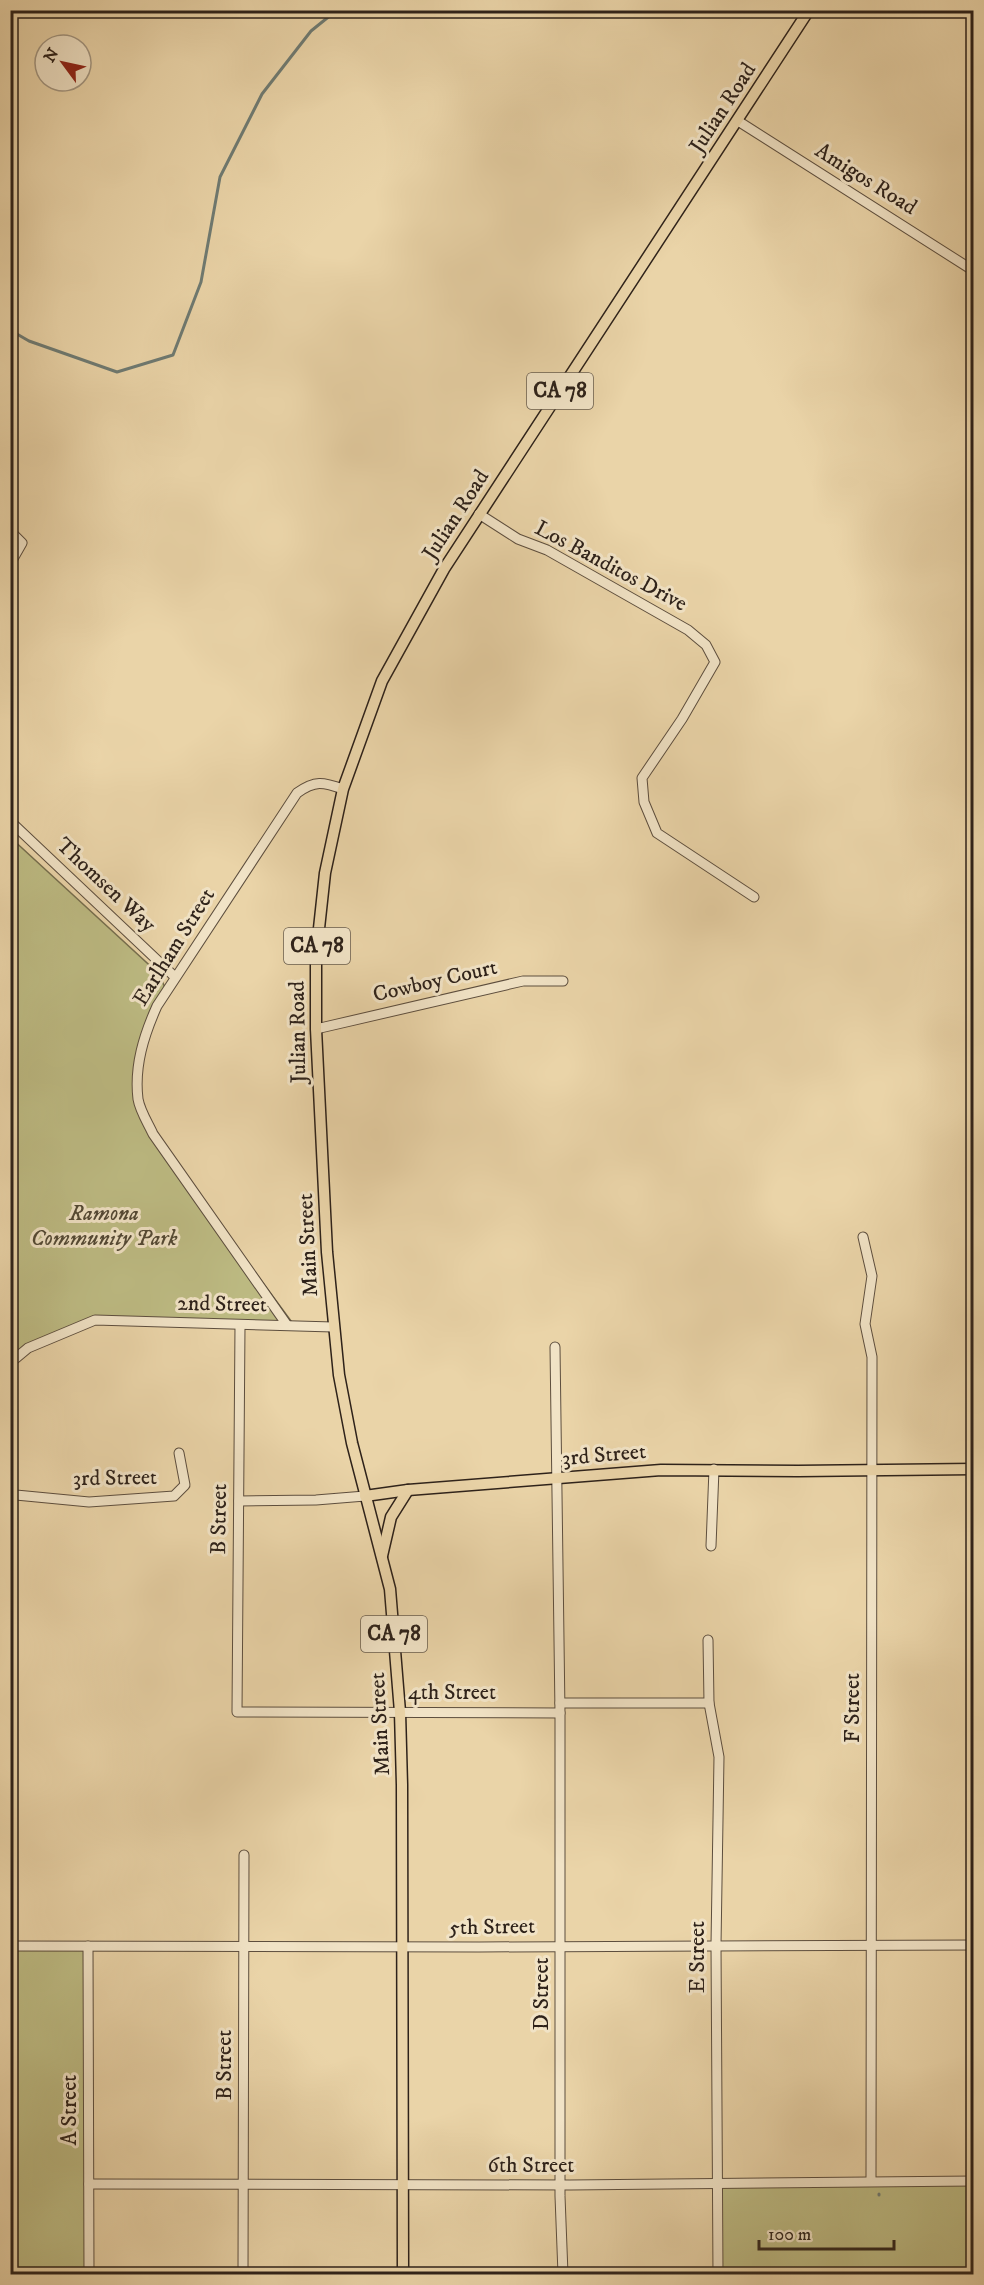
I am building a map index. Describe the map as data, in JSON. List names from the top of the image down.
{
  "streets": {
    "main road": [
      "Julian Road",
      "CA 78",
      "Main Street",
      "3rd Street"
    ],
    "street": [
      "Amigos Road",
      "Los Banditos Drive",
      "Thomsen Way",
      "Earlham Street",
      "Cowboy Court",
      "2nd Street",
      "B Street",
      "4th Street",
      "F Street",
      "5th Street",
      "E Street",
      "D Street",
      "A Street",
      "6th Street"
    ]
  },
  "crossings": [
    ["Julian Road", "Amigos Road"],
    ["Julian Road", "Los Banditos Drive"],
    ["Julian Road", "Earlham Street"],
    ["Julian Road", "Cowboy Court"],
    ["Julian Road", "Main Street"],
    ["Thomsen Way", "Earlham Street"],
    ["Earlham Street", "2nd Street"],
    ["Main Street", "2nd Street"],
    ["Main Street", "3rd Street"],
    ["Main Street", "4th Street"],
    ["Main Street", "5th Street"],
    ["Main Street", "6th Street"],
    ["2nd Street", "B Street"],
    ["3rd Street", "B Street"],
    ["3rd Street", "F Street"],
    ["3rd Street", "D Street"],
    ["B Street", "4th Street"],
    ["B Street", "5th Street"],
    ["B Street", "6th Street"],
    ["4th Street", "E Street"],
    ["4th Street", "D Street"],
    ["F Street", "5th Street"],
    ["F Street", "6th Street"],
    ["5th Street", "E Street"],
    ["5th Street", "D Street"],
    ["5th Street", "A Street"],
    ["E Street", "6th Street"],
    ["D Street", "6th Street"],
    ["A Street", "6th Street"]
  ],
  "parks": ["Ramona Community Park"],
  "scale_bar": "100 m",
  "north": "top left"
}
